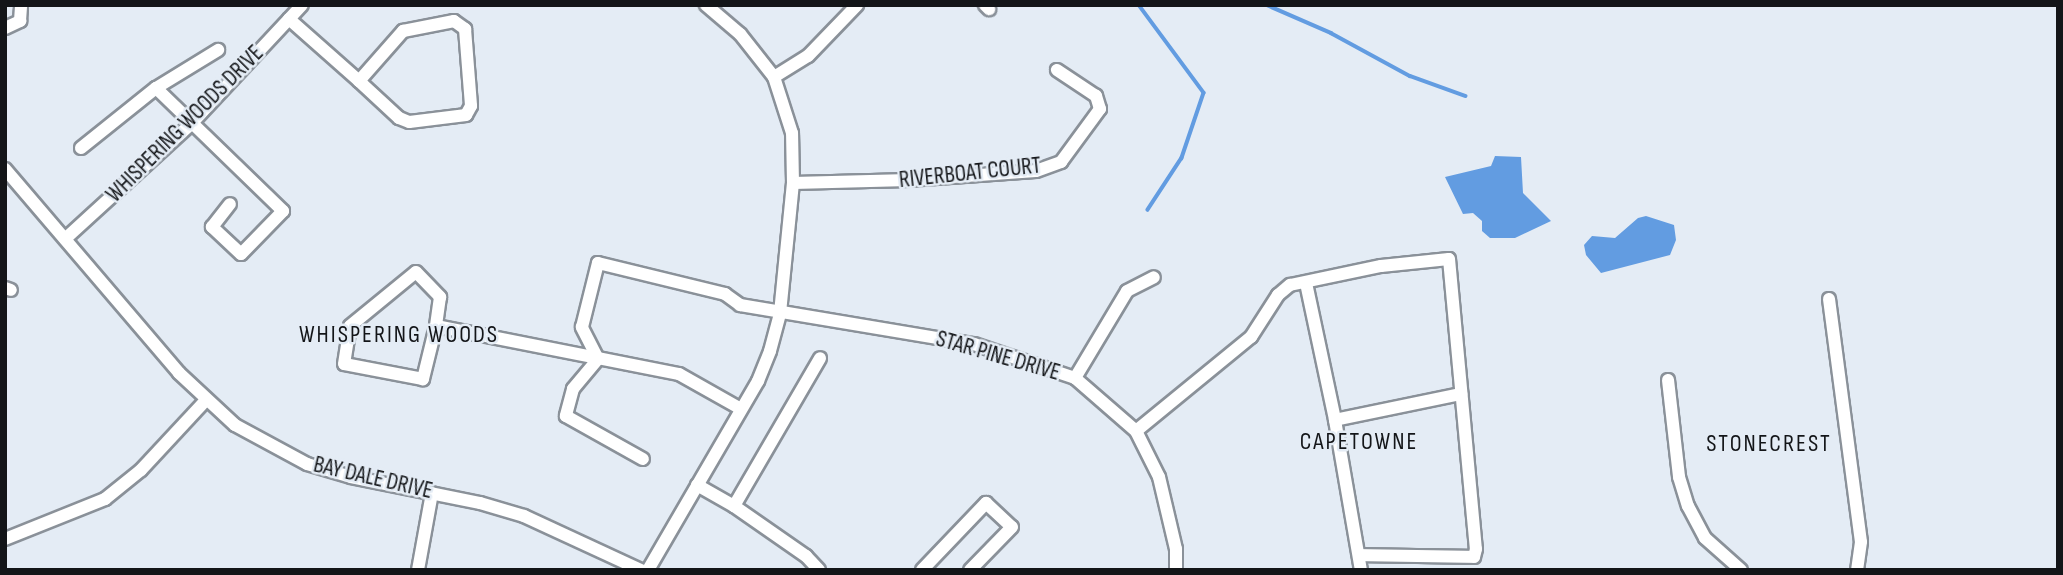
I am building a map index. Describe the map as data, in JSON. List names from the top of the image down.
{
  "streets": {
    "street": [
      "WHISPERING WOODS DRIVE",
      "RIVERBOAT COURT",
      "STAR PINE DRIVE",
      "BAY DALE DRIVE"
    ]
  },
  "crossings": [
    ["WHISPERING WOODS DRIVE", "BAY DALE DRIVE"]
  ],
  "districts": ["WHISPERING WOODS", "CAPETOWNE", "STONECREST"]
}
